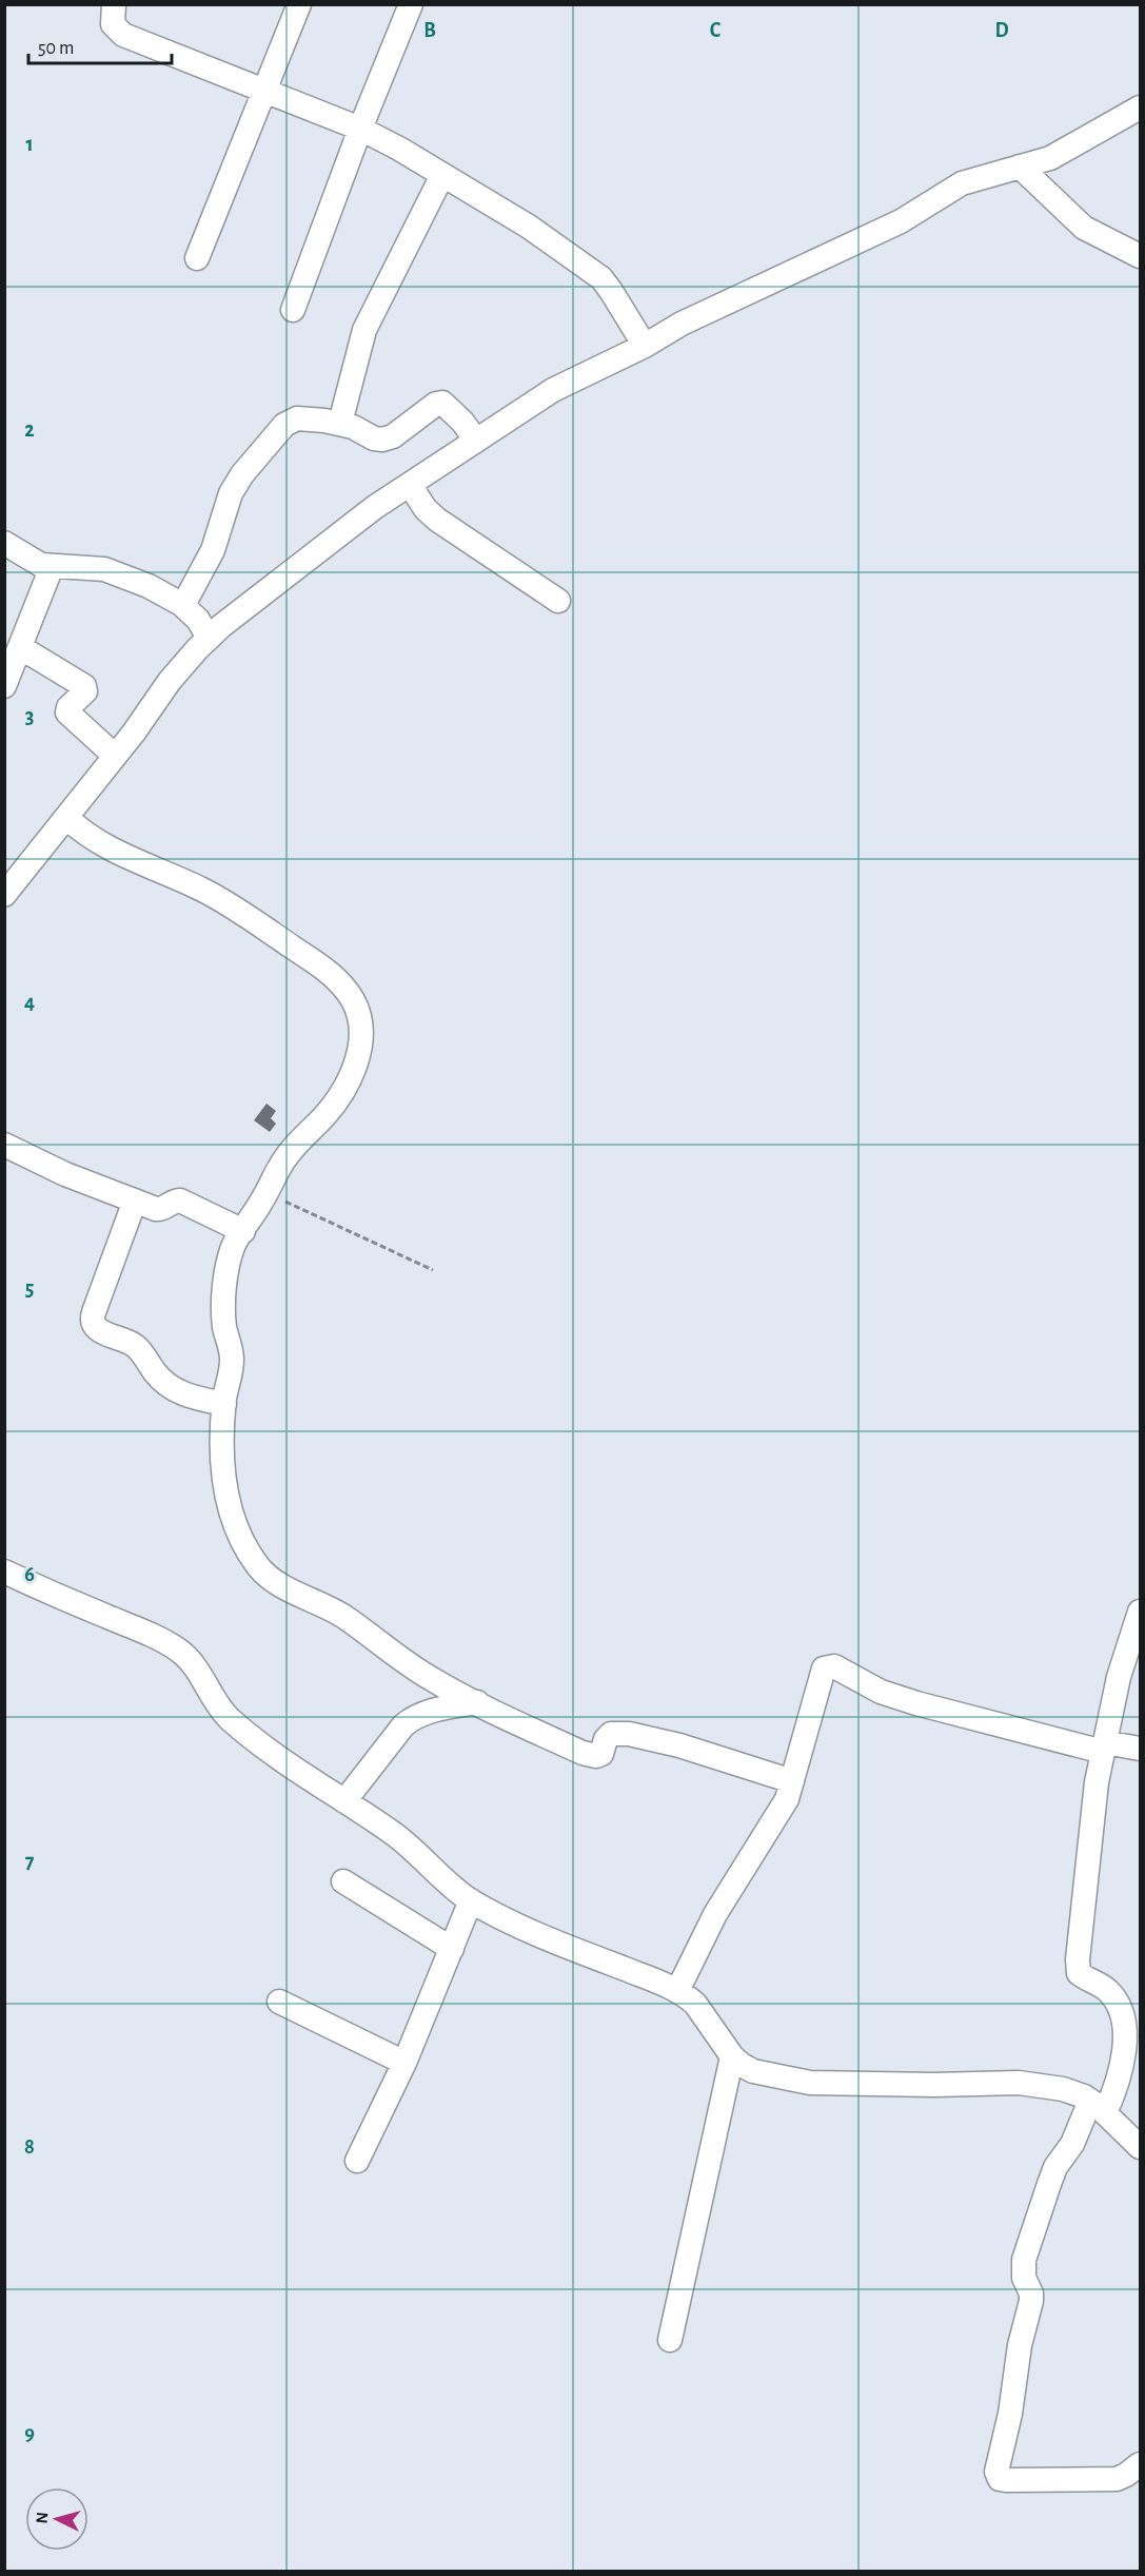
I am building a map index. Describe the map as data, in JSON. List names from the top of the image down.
{
  "scale_bar": "50 m",
  "north": "left",
  "grid": {
    "columns": ["B", "C", "D"],
    "rows": [
      "1",
      "2",
      "3",
      "4",
      "5",
      "6",
      "7",
      "8",
      "9"
    ]
  }
}
